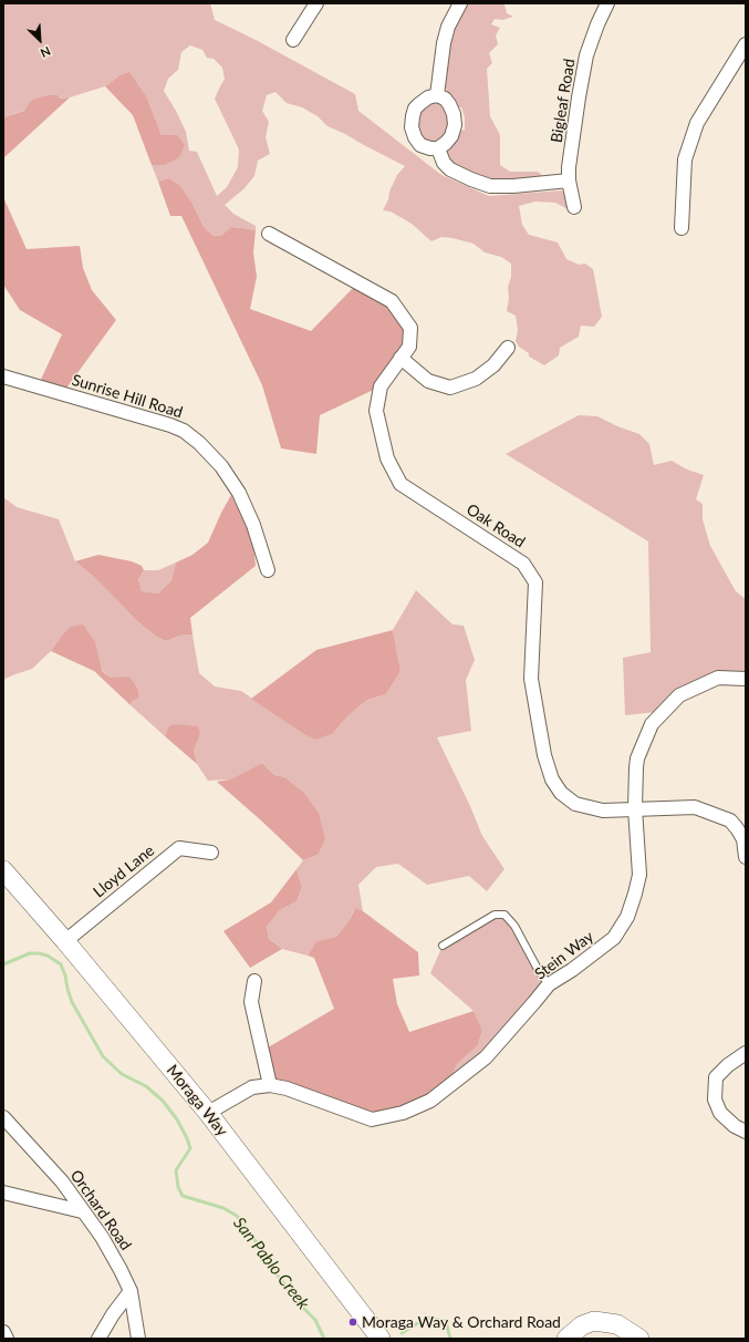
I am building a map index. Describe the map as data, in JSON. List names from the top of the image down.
{
  "streets": {
    "main road": ["Moraga Way"],
    "street": [
      "Bigleaf Road",
      "Sunrise Hill Road",
      "Oak Road",
      "Lloyd Lane",
      "Stein Way",
      "Orchard Road"
    ]
  },
  "crossings": [
    ["Oak Road", "Stein Way"],
    ["Lloyd Lane", "Moraga Way"],
    ["Stein Way", "Moraga Way"]
  ],
  "water": ["San Pablo Creek"],
  "places": ["Moraga Way & Orchard Road"],
  "north": "bottom right"
}
